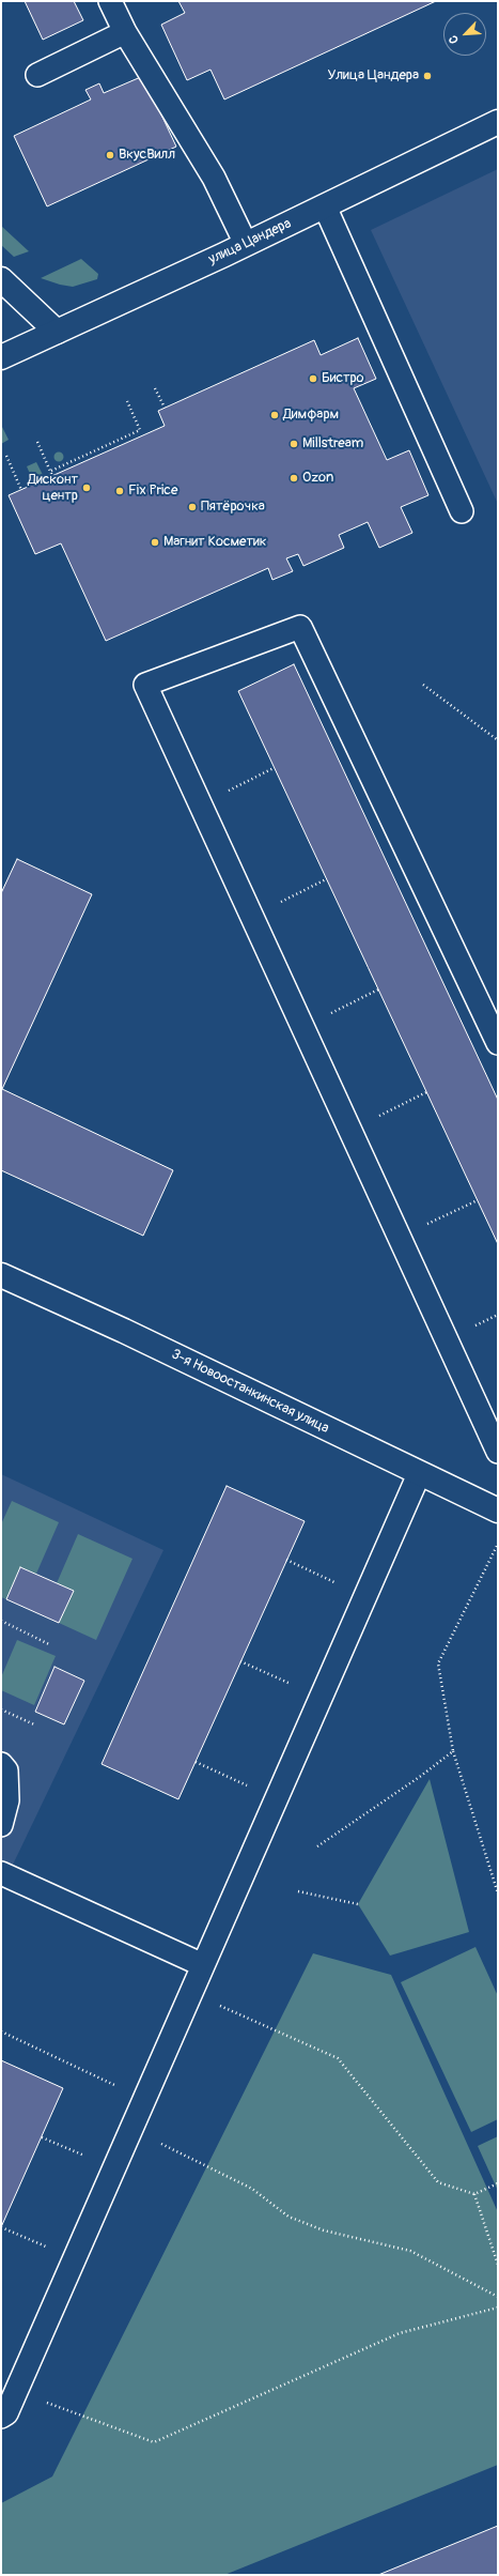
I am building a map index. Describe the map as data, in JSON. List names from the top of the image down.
{
  "streets": {
    "street": ["улица Цандера", "3-я Новоостанкинская улица"]
  },
  "places": [
    "Улица Цандера",
    "ВкусВилл",
    "Бистро",
    "Димфарм",
    "Millstream",
    "Ozon",
    "Дисконт центр",
    "Fix Price",
    "Пятёрочка",
    "Магнит Косметик"
  ],
  "north": "bottom left"
}
